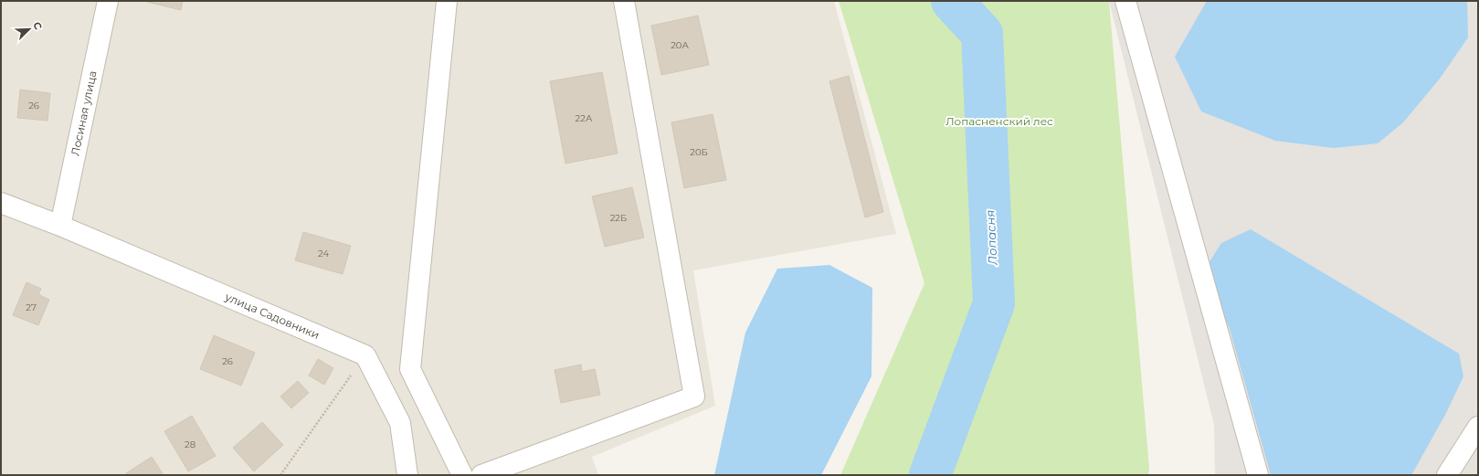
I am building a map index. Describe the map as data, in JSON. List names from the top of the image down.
{
  "streets": {
    "street": ["Лосиная улица", "улица Садовники"]
  },
  "crossings": [
    ["Лосиная улица", "улица Садовники"]
  ],
  "water": ["Лопасня"],
  "parks": ["Лопасненский лес"],
  "house_numbers": [
    "20А",
    "26",
    "22А",
    "20Б",
    "22Б",
    "24",
    "27",
    "26",
    "28"
  ],
  "north": "top right"
}
